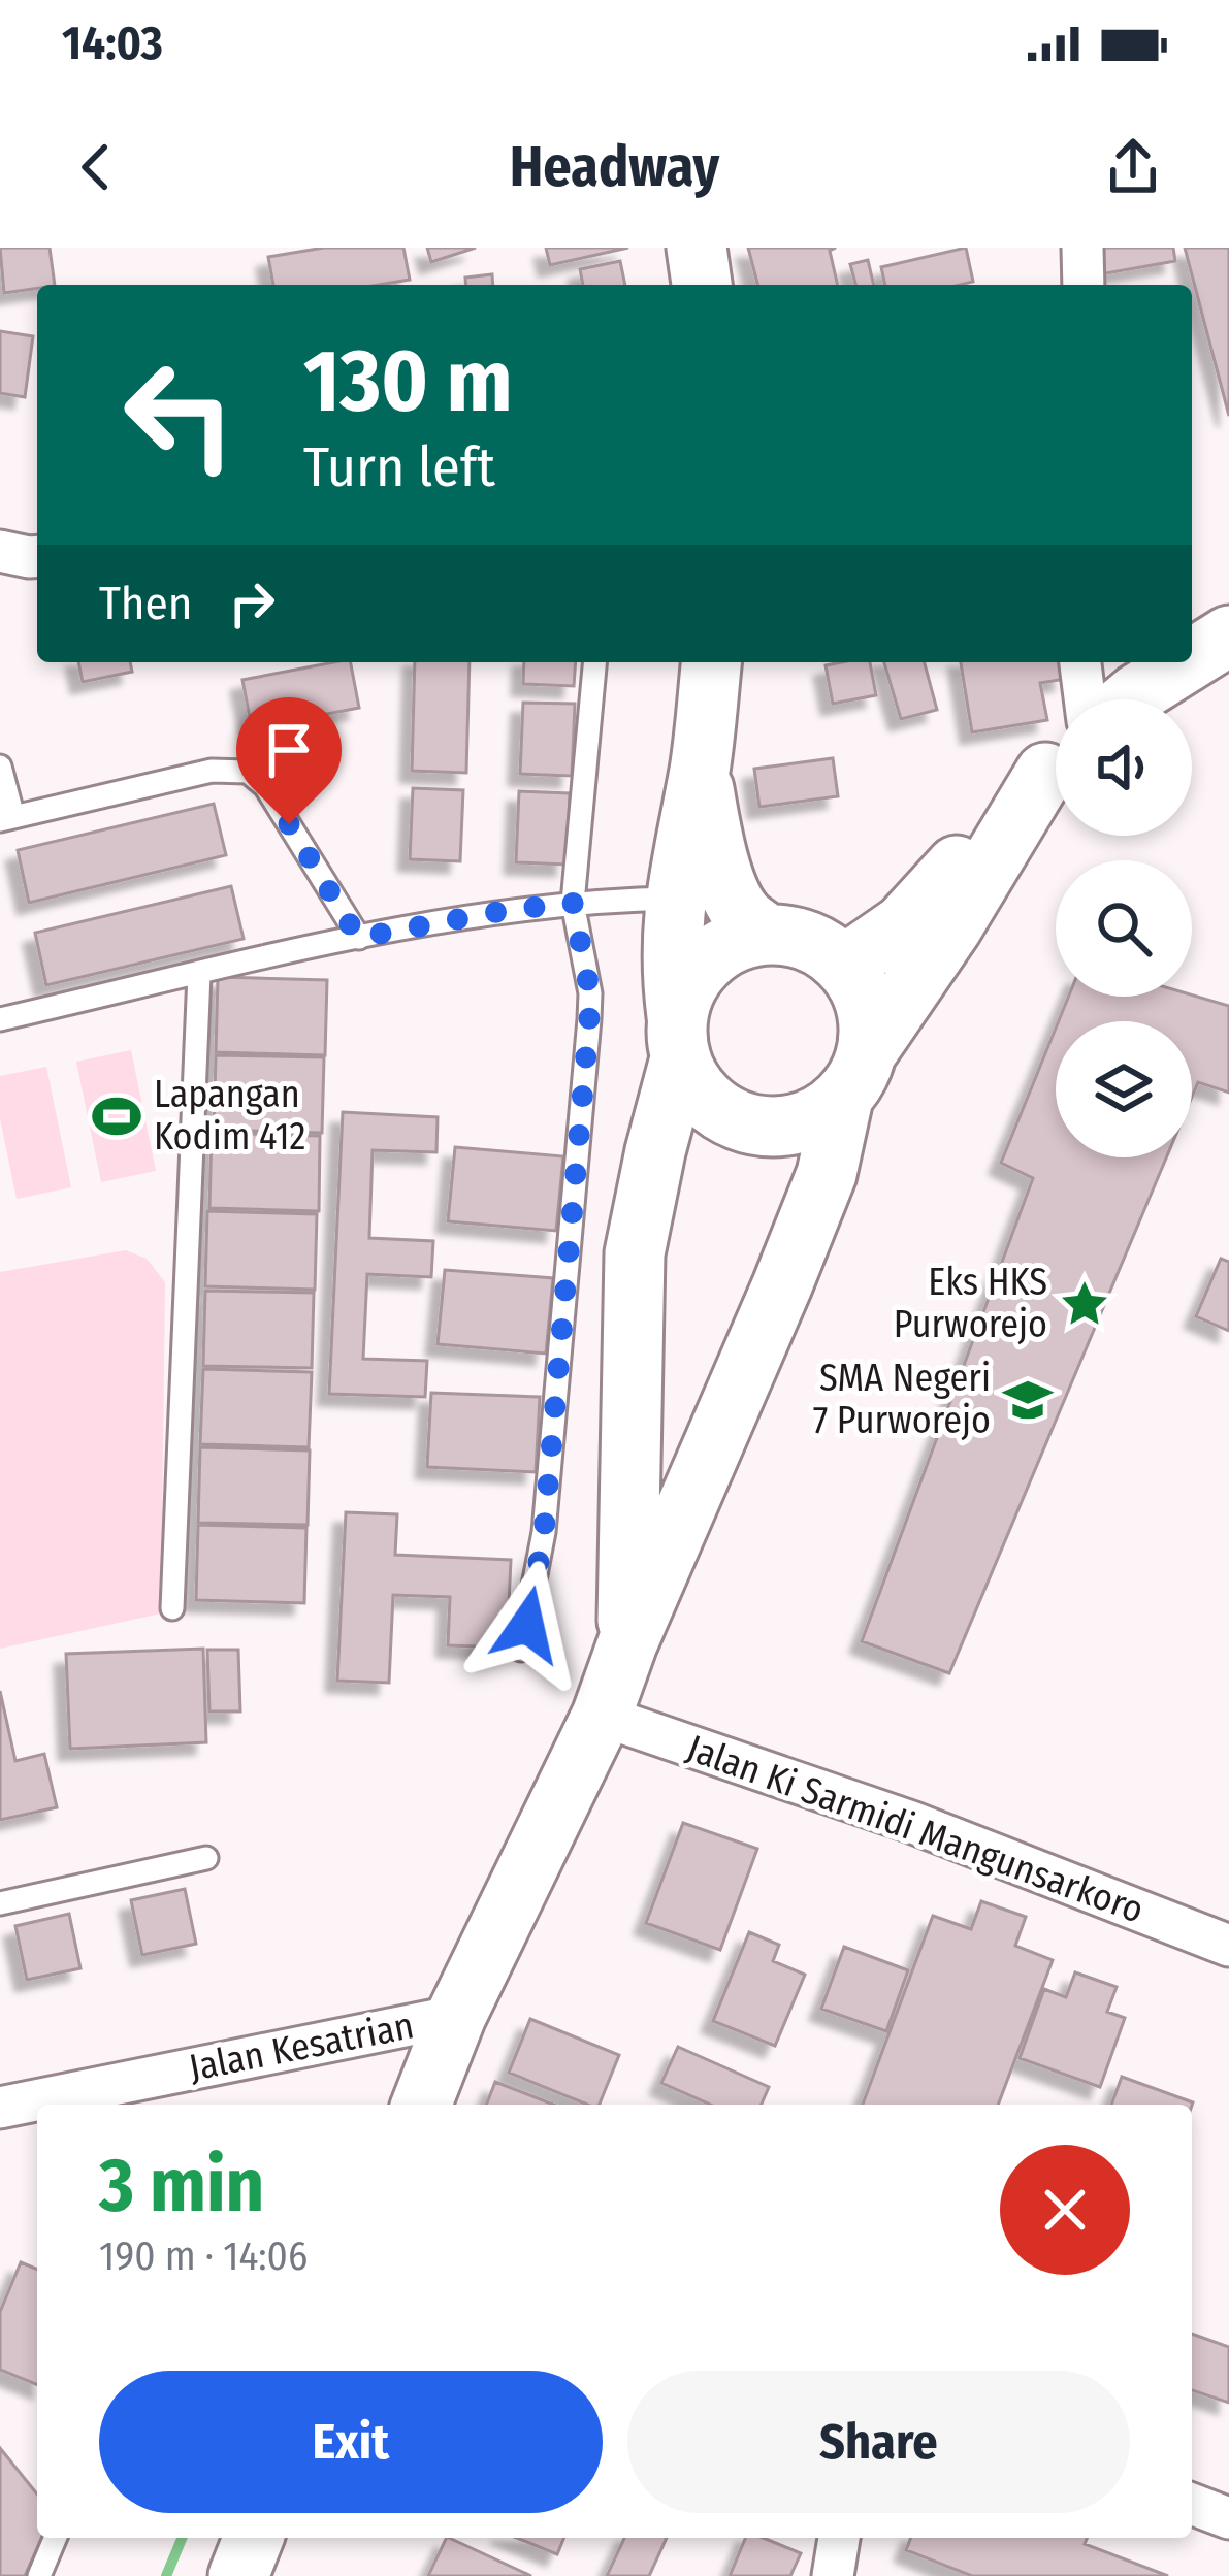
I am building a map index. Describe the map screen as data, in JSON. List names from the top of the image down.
{
  "streets": {
    "street": ["Jalan Ki Sarmidi Mangunsarkoro", "Jalan Kesatrian"]
  },
  "places": {
    "sports": ["Lapangan Kodim 412"],
    "place": ["Eks HKS Purworejo"],
    "school or university": ["SMA Negeri 7 Purworejo"]
  },
  "page": {
    "status": "14:03",
    "header": "Headway",
    "turn": ["130 m", "Turn left"],
    "then": "Then",
    "heading": ["3 min", "190 m · 14:06"],
    "buttons": ["Exit", "Share"]
  }
}
